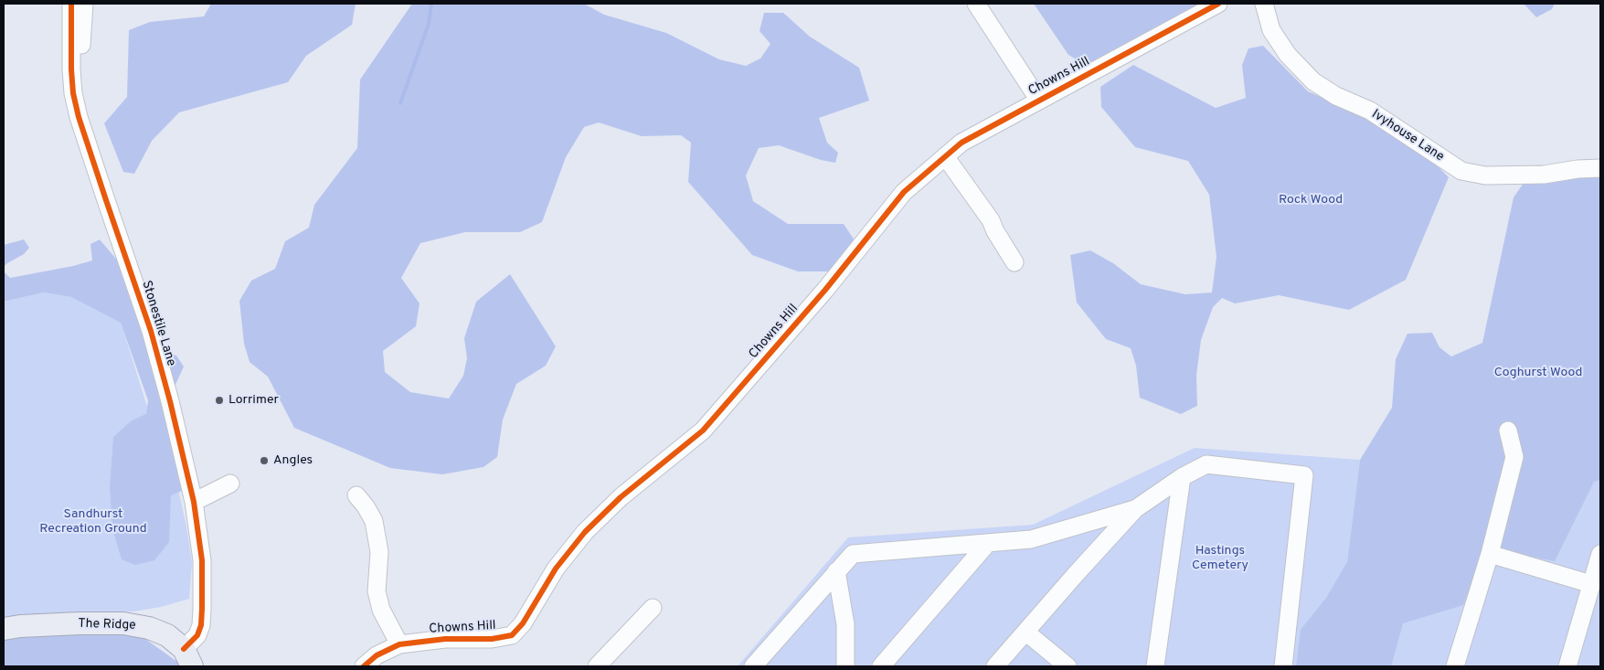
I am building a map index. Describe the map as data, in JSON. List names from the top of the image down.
{
  "streets": {
    "main road": ["The Ridge"],
    "street": ["Chowns Hill", "Ivyhouse Lane", "Stonestile Lane"]
  },
  "crossings": [
    ["Stonestile Lane", "The Ridge"]
  ],
  "parks": [
    "Rock Wood",
    "Coghurst Wood",
    "Sandhurst Recreation Ground",
    "Hastings Cemetery"
  ],
  "places": ["Lorrimer", "Angles"]
}
